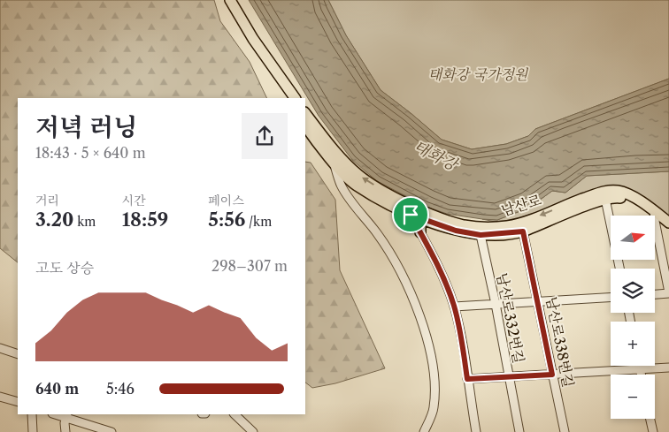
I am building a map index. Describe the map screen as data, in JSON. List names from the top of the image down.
{
  "streets": {
    "main road": ["남산로"],
    "street": ["남산로332번길", "남산로338번길"]
  },
  "crossings": [
    ["남산로", "남산로332번길"],
    ["남산로", "남산로338번길"]
  ],
  "water": ["태화강"],
  "parks": ["태화강 국가정원"],
  "north": "right",
  "page": {
    "heading": ["저녁 러닝", "18:43 · 5 × 640 m"],
    "stats": [
      ["거리", "3.20 km"],
      ["시간", "18:59"],
      ["페이스", "5:56 /km"]
    ],
    "map_buttons": ["+", "−"],
    "chart": ["고도 상승", "298–307 m"],
    "list": [
      {
        "name": "640 m",
        "note": "5:46"
      }
    ]
  }
}
